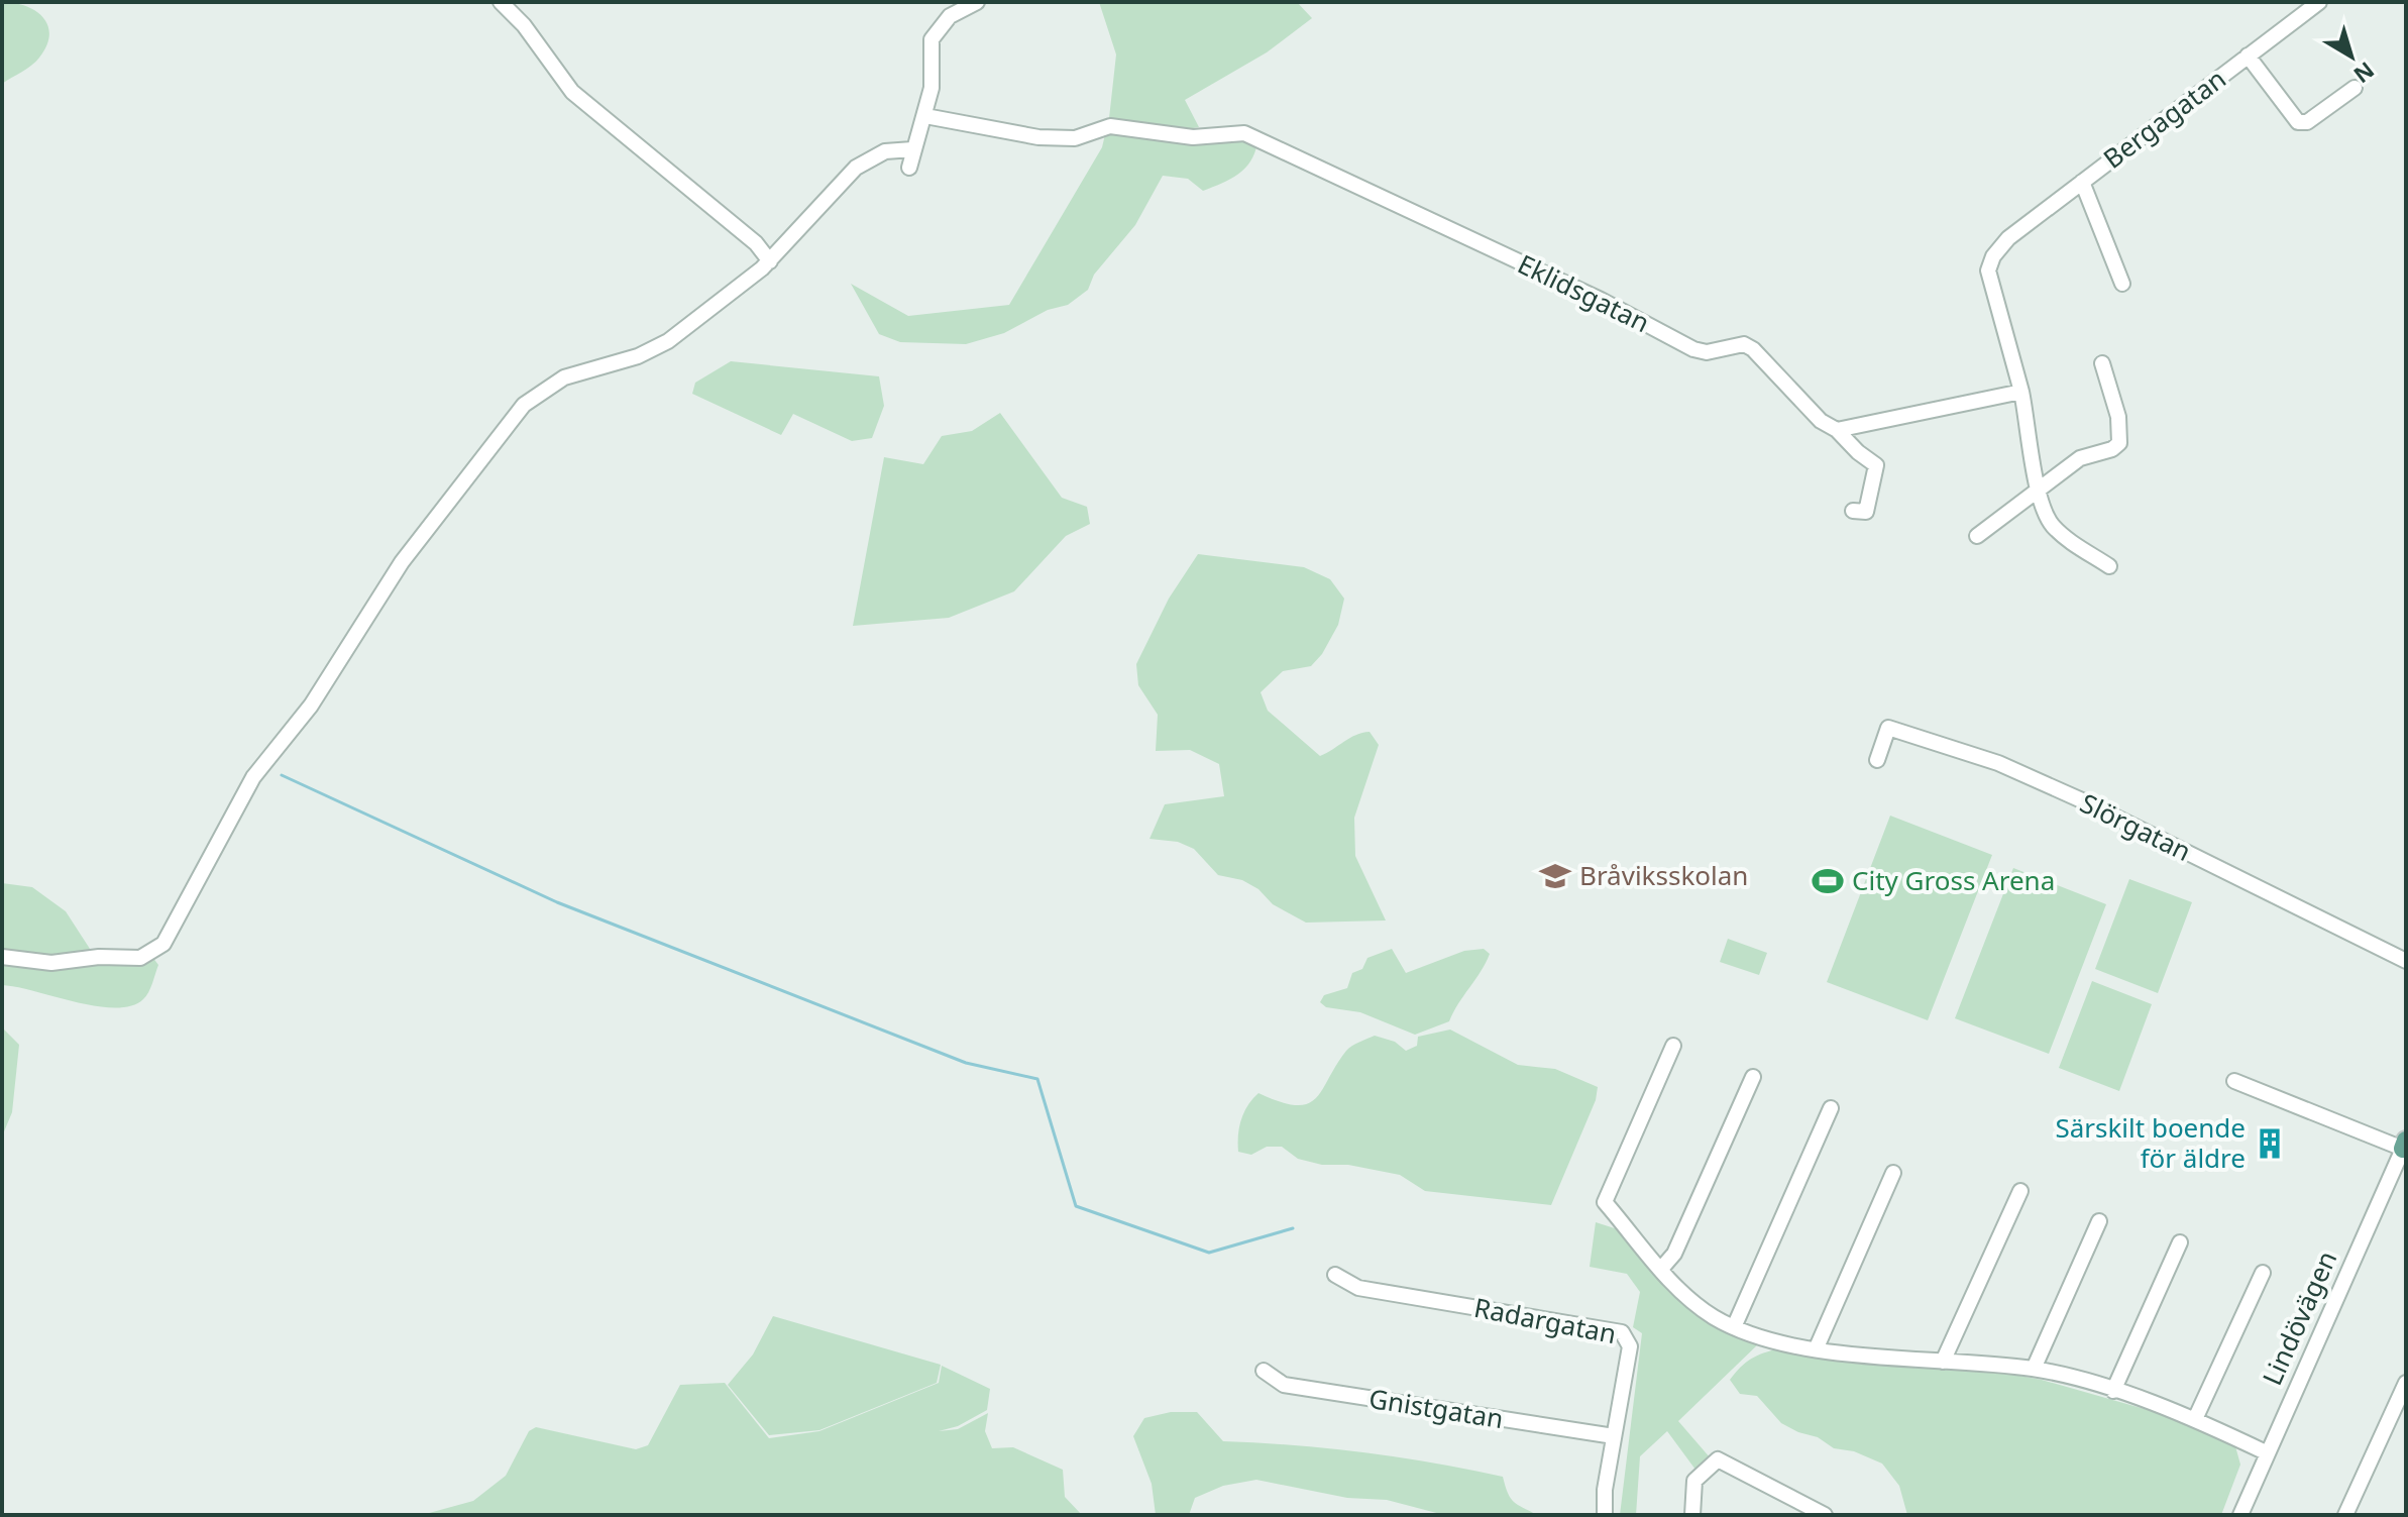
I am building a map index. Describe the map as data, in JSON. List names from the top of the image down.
{
  "streets": {
    "street": [
      "Bergagatan",
      "Eklidsgatan",
      "Slörgatan",
      "Lindövägen",
      "Radargatan",
      "Gnistgatan"
    ]
  },
  "crossings": [
    ["Radargatan", "Gnistgatan"]
  ],
  "places": {
    "school or university": ["Bråviksskolan"],
    "sports": ["City Gross Arena"],
    "building": ["Särskilt boende för äldre"]
  },
  "north": "bottom right"
}
